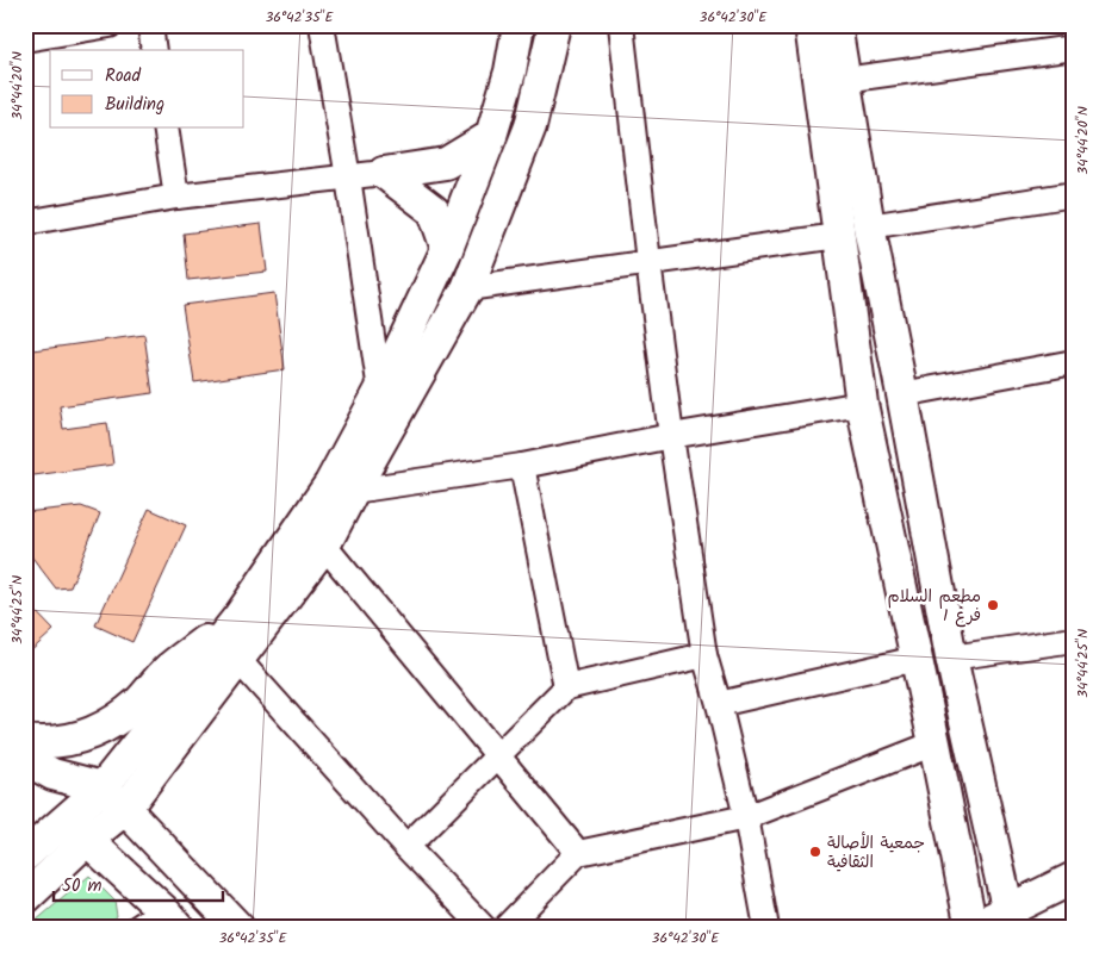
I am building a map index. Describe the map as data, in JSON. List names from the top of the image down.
{
  "places": ["مطعم السلام فرع 1", "جمعية الأصالة الثقافية"],
  "legend": ["Road", "Building"],
  "scale_bar": "50 m",
  "coordinates": [
    "36°42'35\"E",
    "36°42'30\"E",
    "34°44'20\"N",
    "34°44'25\"N"
  ]
}
